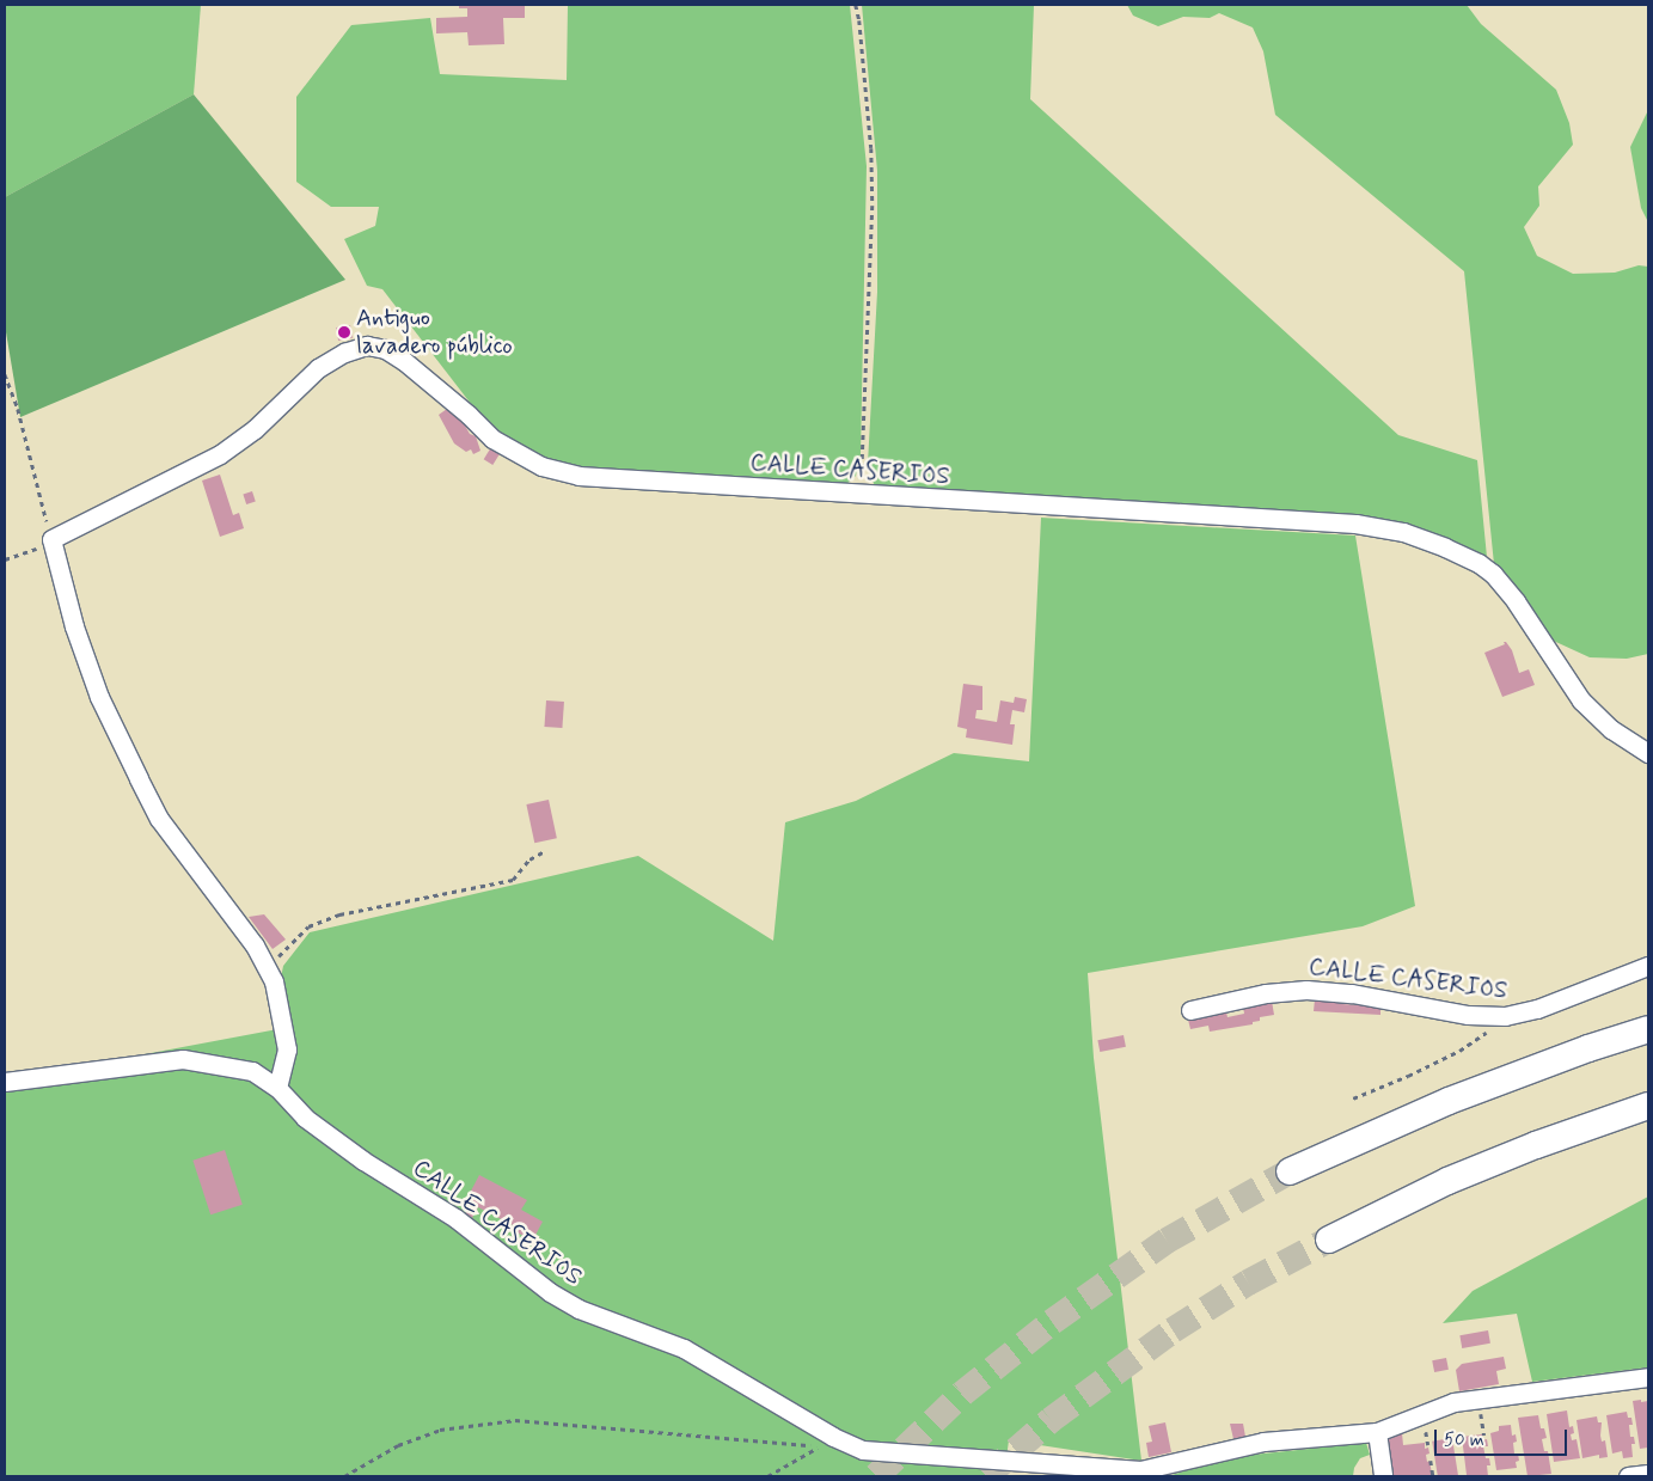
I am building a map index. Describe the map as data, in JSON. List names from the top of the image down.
{
  "streets": {
    "street": ["CALLE CASERIOS"]
  },
  "places": ["Antiguo lavadero público"],
  "scale_bar": "50 m"
}
